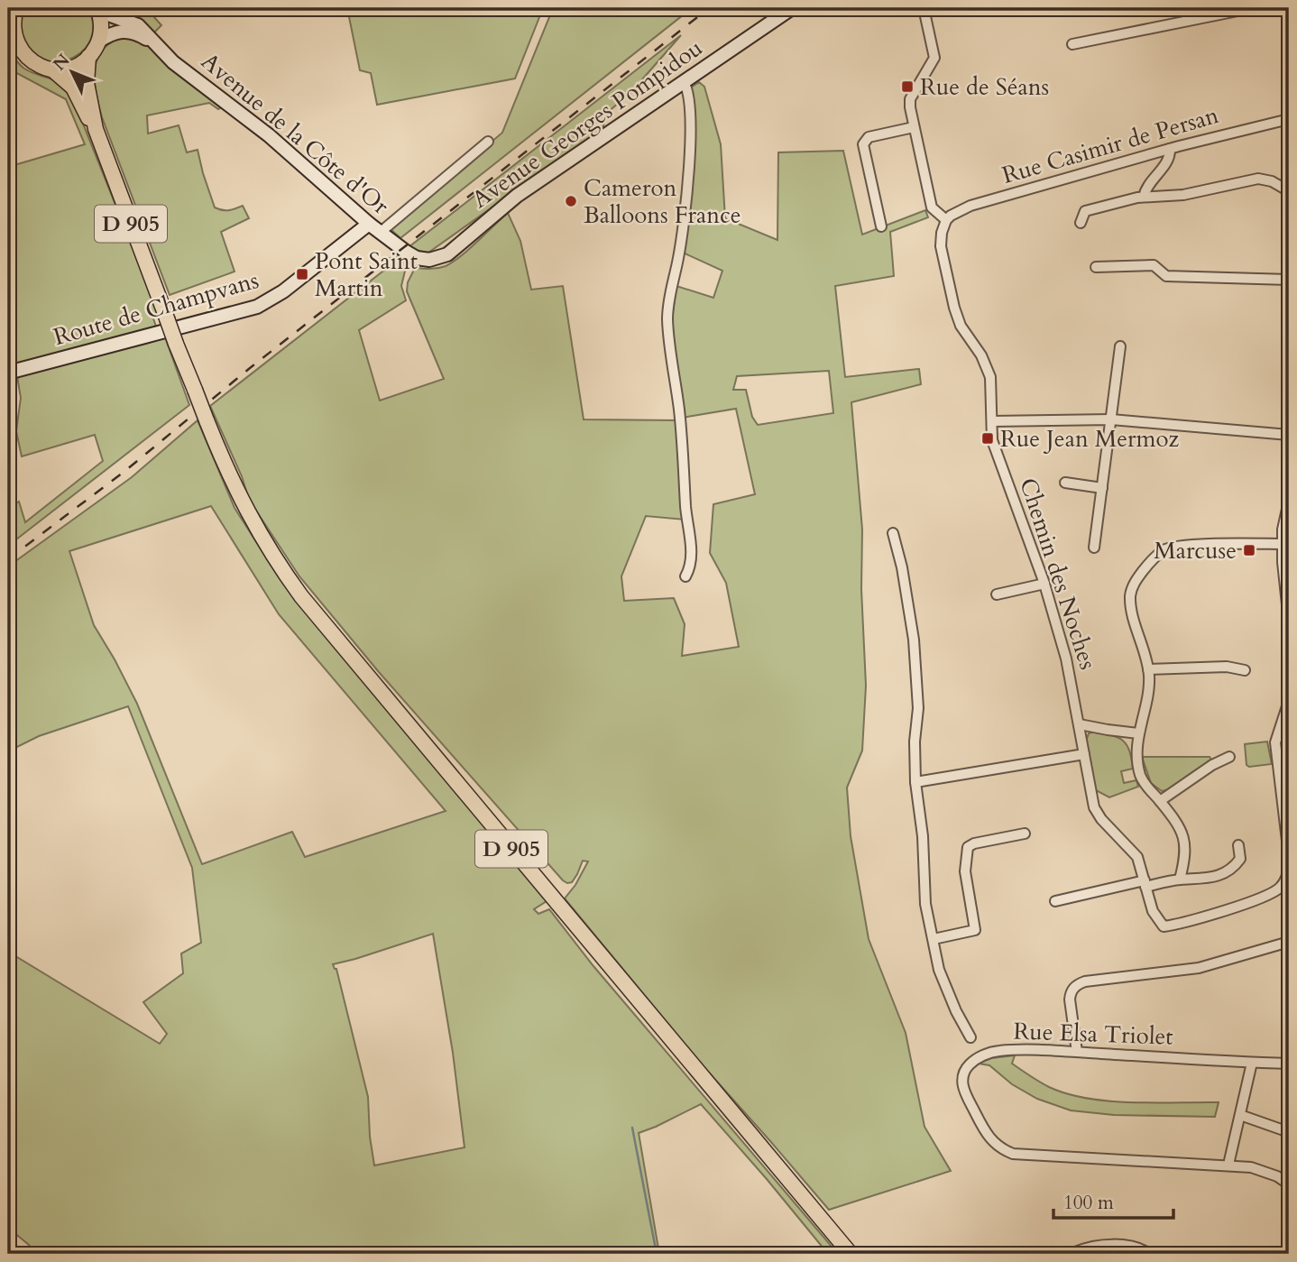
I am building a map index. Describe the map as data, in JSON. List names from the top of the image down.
{
  "streets": {
    "main road": [
      "Avenue Georges Pompidou",
      "Avenue de la Côte d'Or",
      "D 905",
      "Route de Champvans"
    ],
    "street": ["Rue Casimir de Persan", "Chemin des Noches", "Rue Elsa Triolet"]
  },
  "crossings": [
    ["Avenue Georges Pompidou", "Avenue de la Côte d'Or"],
    ["Avenue de la Côte d'Or", "Route de Champvans"],
    ["Rue Casimir de Persan", "Chemin des Noches"]
  ],
  "places": {
    "transit": [
      "Rue de Séans",
      "Pont Saint Martin",
      "Rue Jean Mermoz",
      "Marcuse"
    ],
    "other": ["Cameron Balloons France"]
  },
  "scale_bar": "100 m",
  "north": "top left"
}
